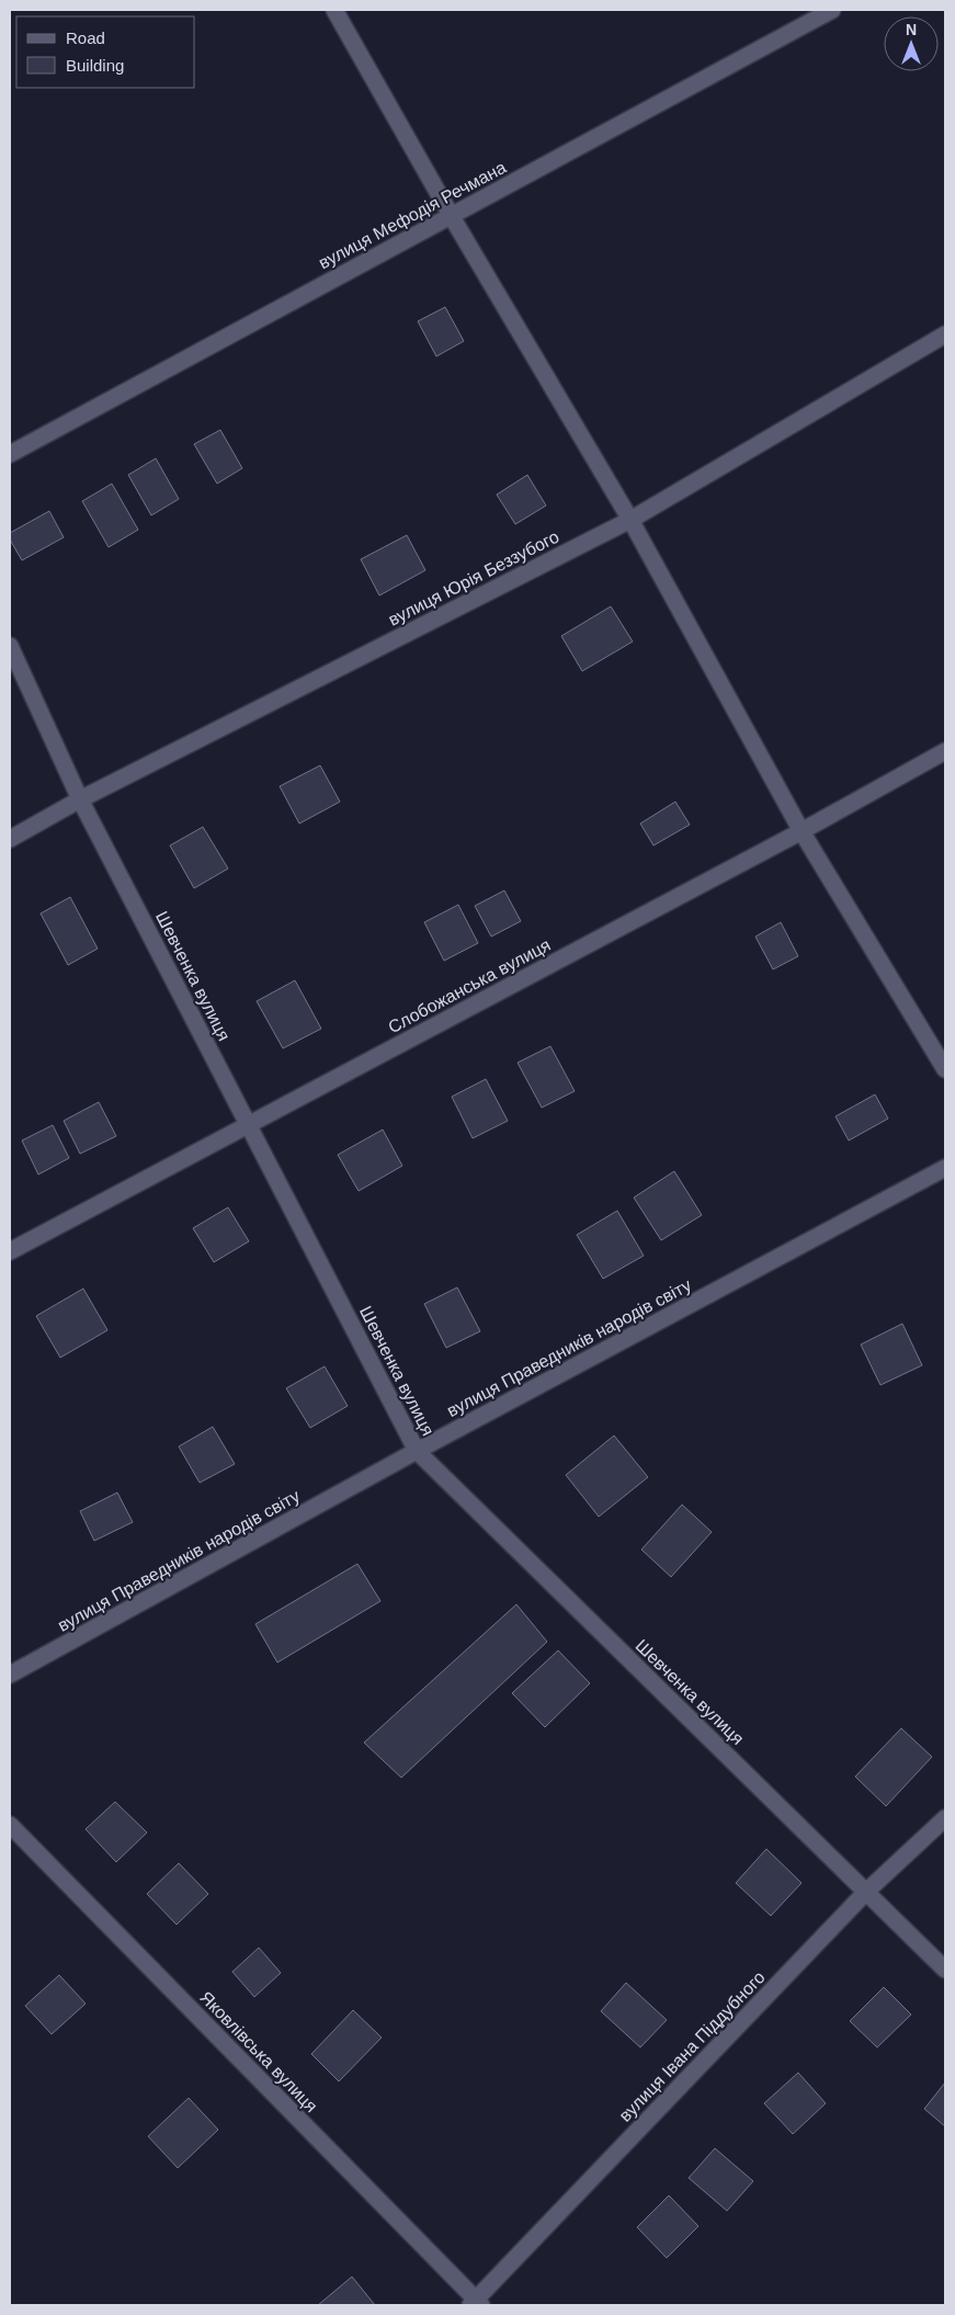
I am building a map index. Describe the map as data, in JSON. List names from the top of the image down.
{
  "streets": {
    "street": [
      "вулиця Мефодія Речмана",
      "вулиця Юрія Беззубого",
      "Шевченка вулиця",
      "Слобожанська вулиця",
      "вулиця Праведників народів світу",
      "вулиця Івана Піддубного",
      "Яковлівська вулиця"
    ]
  },
  "crossings": [
    ["вулиця Юрія Беззубого", "Шевченка вулиця"],
    ["Шевченка вулиця", "Слобожанська вулиця"],
    ["Шевченка вулиця", "вулиця Праведників народів світу"],
    ["Шевченка вулиця", "вулиця Івана Піддубного"],
    ["вулиця Івана Піддубного", "Яковлівська вулиця"]
  ],
  "legend": ["Road", "Building"],
  "north": "top"
}
